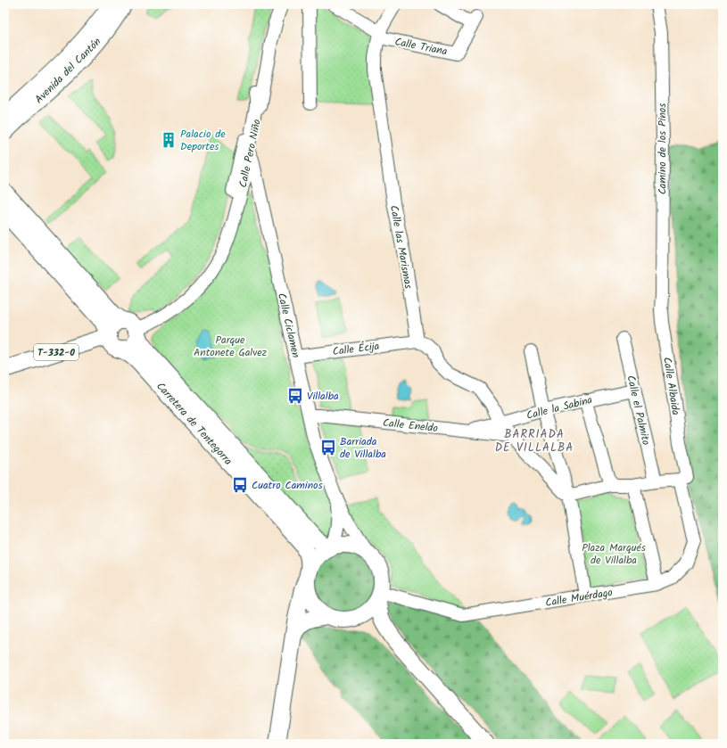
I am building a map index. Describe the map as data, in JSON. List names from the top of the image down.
{
  "streets": {
    "main road": ["Avenida del Cantón", "T-332-0", "Carretera de Tentegorra"],
    "street": [
      "Calle Triana",
      "Camino de los Pinos",
      "Calle Pero Niño",
      "Calle las Marismas",
      "Calle Ciclamen",
      "Calle Écija",
      "Calle Albaida",
      "Calle la Sabina",
      "Calle el Palmito",
      "Calle Eneldo",
      "Calle Muérdago"
    ]
  },
  "crossings": [
    ["Calle Triana", "Calle las Marismas"],
    ["Camino de los Pinos", "Calle Albaida"],
    ["Calle Pero Niño", "Calle Ciclamen"],
    ["Calle Pero Niño", "Carretera de Tentegorra"],
    ["Calle las Marismas", "Calle Écija"],
    ["Calle Ciclamen", "Calle Écija"],
    ["Calle Ciclamen", "Carretera de Tentegorra"],
    ["Calle Ciclamen", "Calle Eneldo"],
    ["Calle Ciclamen", "Calle Muérdago"],
    ["T-332-0", "Carretera de Tentegorra"],
    ["Calle Albaida", "Calle Muérdago"],
    ["Calle la Sabina", "Calle el Palmito"],
    ["Calle la Sabina", "Calle Eneldo"],
    ["Carretera de Tentegorra", "Calle Muérdago"]
  ],
  "districts": ["BARRIADA DE VILLALBA"],
  "parks": ["Parque Antonete Galvez", "Plaza Marqués de Villalba"],
  "places": {
    "building": ["Palacio de Deportes"],
    "bus stop": ["Villalba", "Barriada de Villalba", "Cuatro Caminos"]
  }
}
